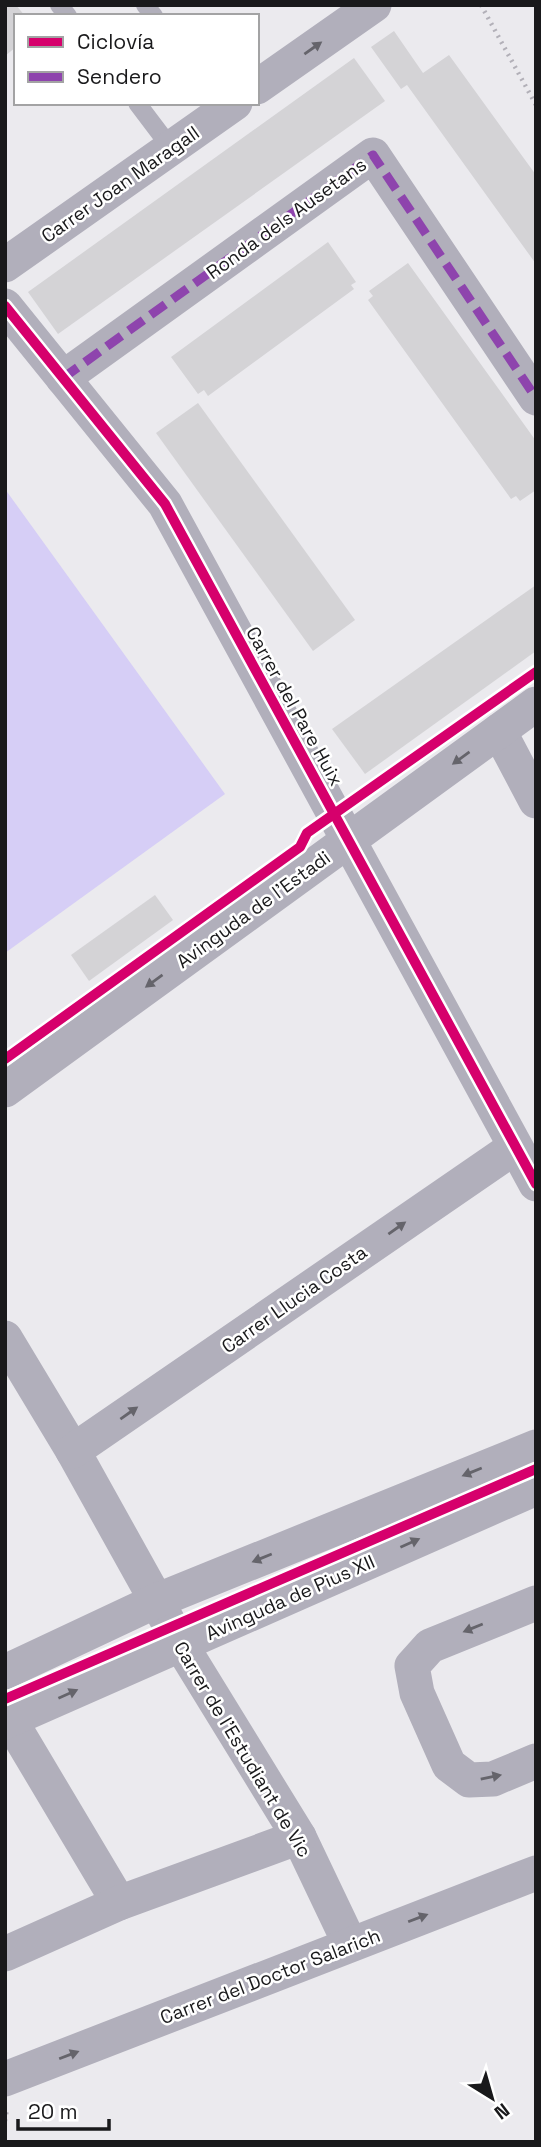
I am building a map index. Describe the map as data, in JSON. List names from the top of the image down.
{
  "streets": {
    "street": [
      "Carrer Joan Maragall",
      "Ronda dels Ausetans",
      "Carrer del Pare Huix",
      "Avinguda de l'Estadi",
      "Carrer Llucia Costa",
      "Avinguda de Pius XII",
      "Carrer de l'Estudiant de Vic",
      "Carrer del Doctor Salarich"
    ]
  },
  "crossings": [
    ["Ronda dels Ausetans", "Carrer del Pare Huix"],
    ["Carrer del Pare Huix", "Avinguda de l'Estadi"],
    ["Carrer del Pare Huix", "Carrer Llucia Costa"],
    ["Carrer Llucia Costa", "Carrer de l'Estudiant de Vic"],
    ["Avinguda de Pius XII", "Carrer de l'Estudiant de Vic"],
    ["Carrer de l'Estudiant de Vic", "Carrer del Doctor Salarich"]
  ],
  "one_way": ["Avinguda de l'Estadi"],
  "legend": ["Ciclovía", "Sendero"],
  "scale_bar": "20 m",
  "north": "bottom right"
}
